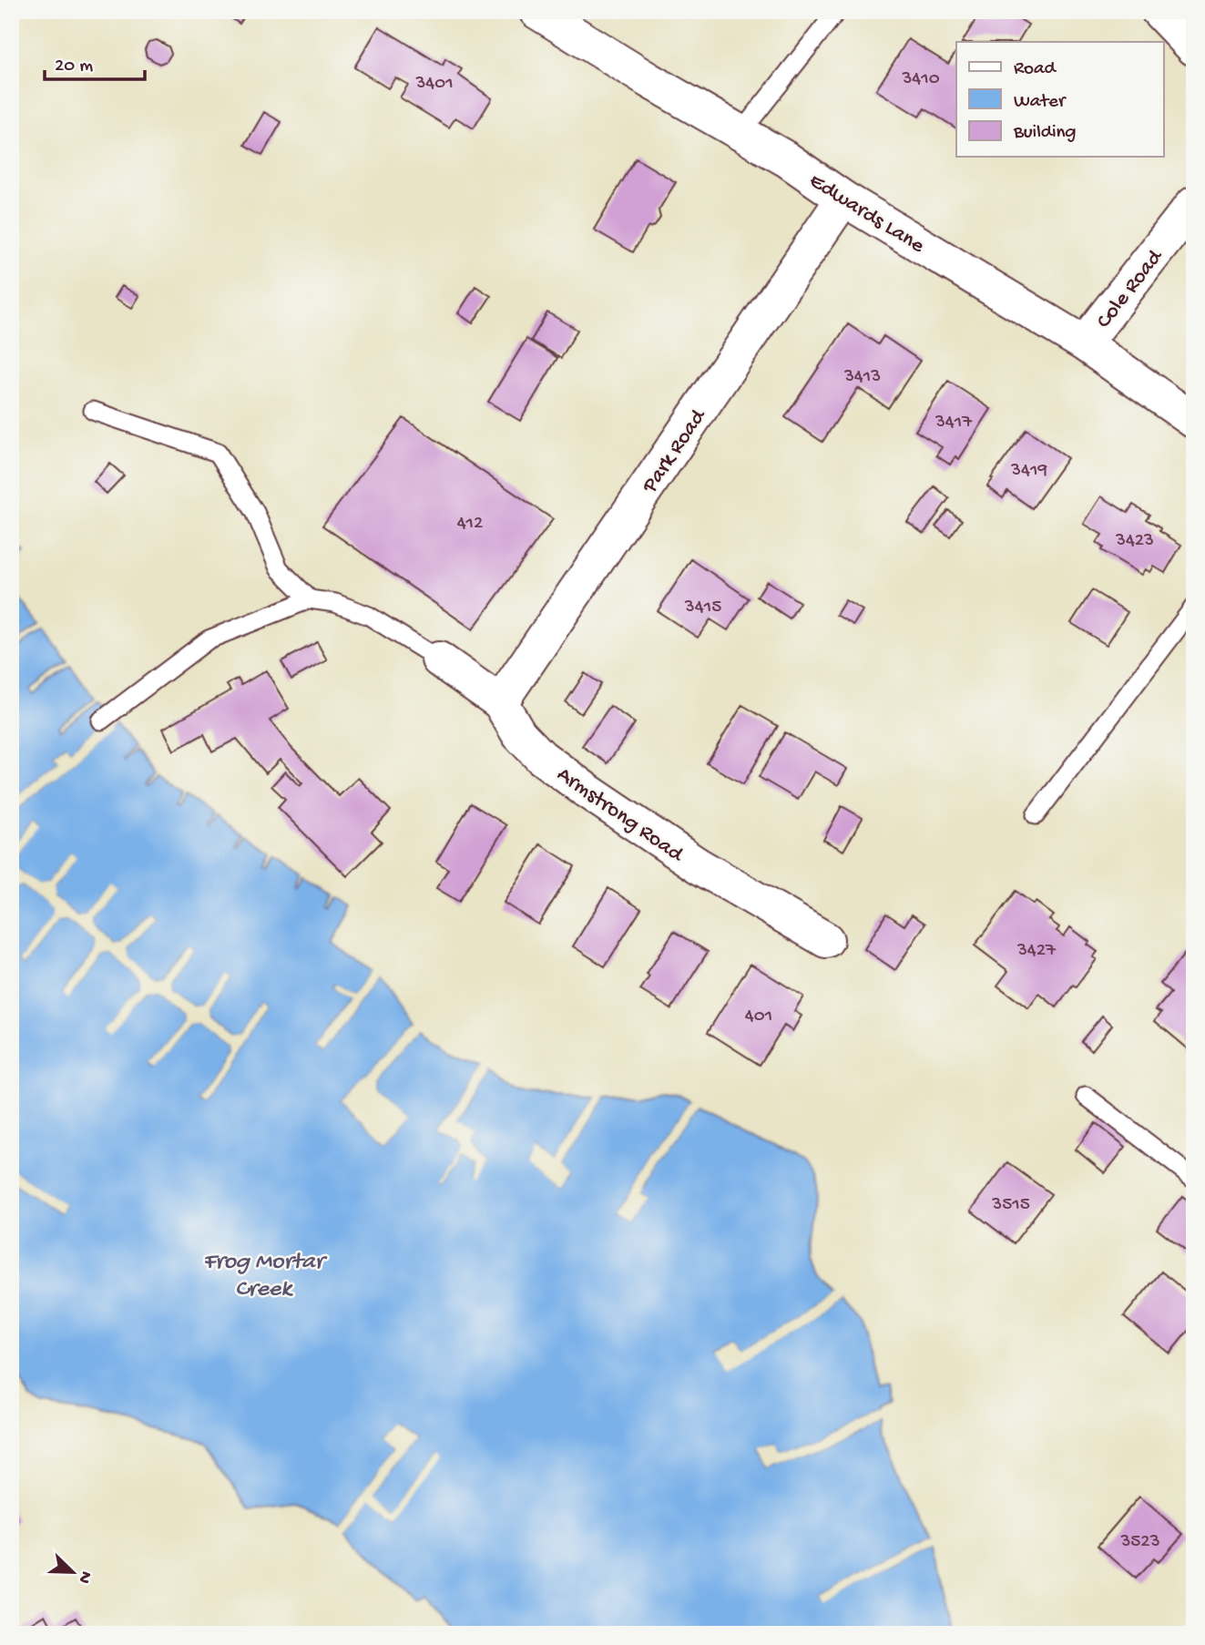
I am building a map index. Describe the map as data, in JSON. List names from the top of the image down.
{
  "streets": {
    "street": [
      "Edwards Lane",
      "Cole Road",
      "Park Road",
      "Armstrong Road"
    ]
  },
  "crossings": [
    ["Edwards Lane", "Cole Road"],
    ["Edwards Lane", "Park Road"],
    ["Park Road", "Armstrong Road"]
  ],
  "water": ["Frog Mortar Creek"],
  "house_numbers": [
    "3410",
    "3401",
    "3413",
    "3417",
    "3419",
    "412",
    "3423",
    "3415",
    "3427",
    "401",
    "3515",
    "3523"
  ],
  "legend": ["Road", "Water", "Building"],
  "scale_bar": "20 m",
  "north": "bottom right"
}
